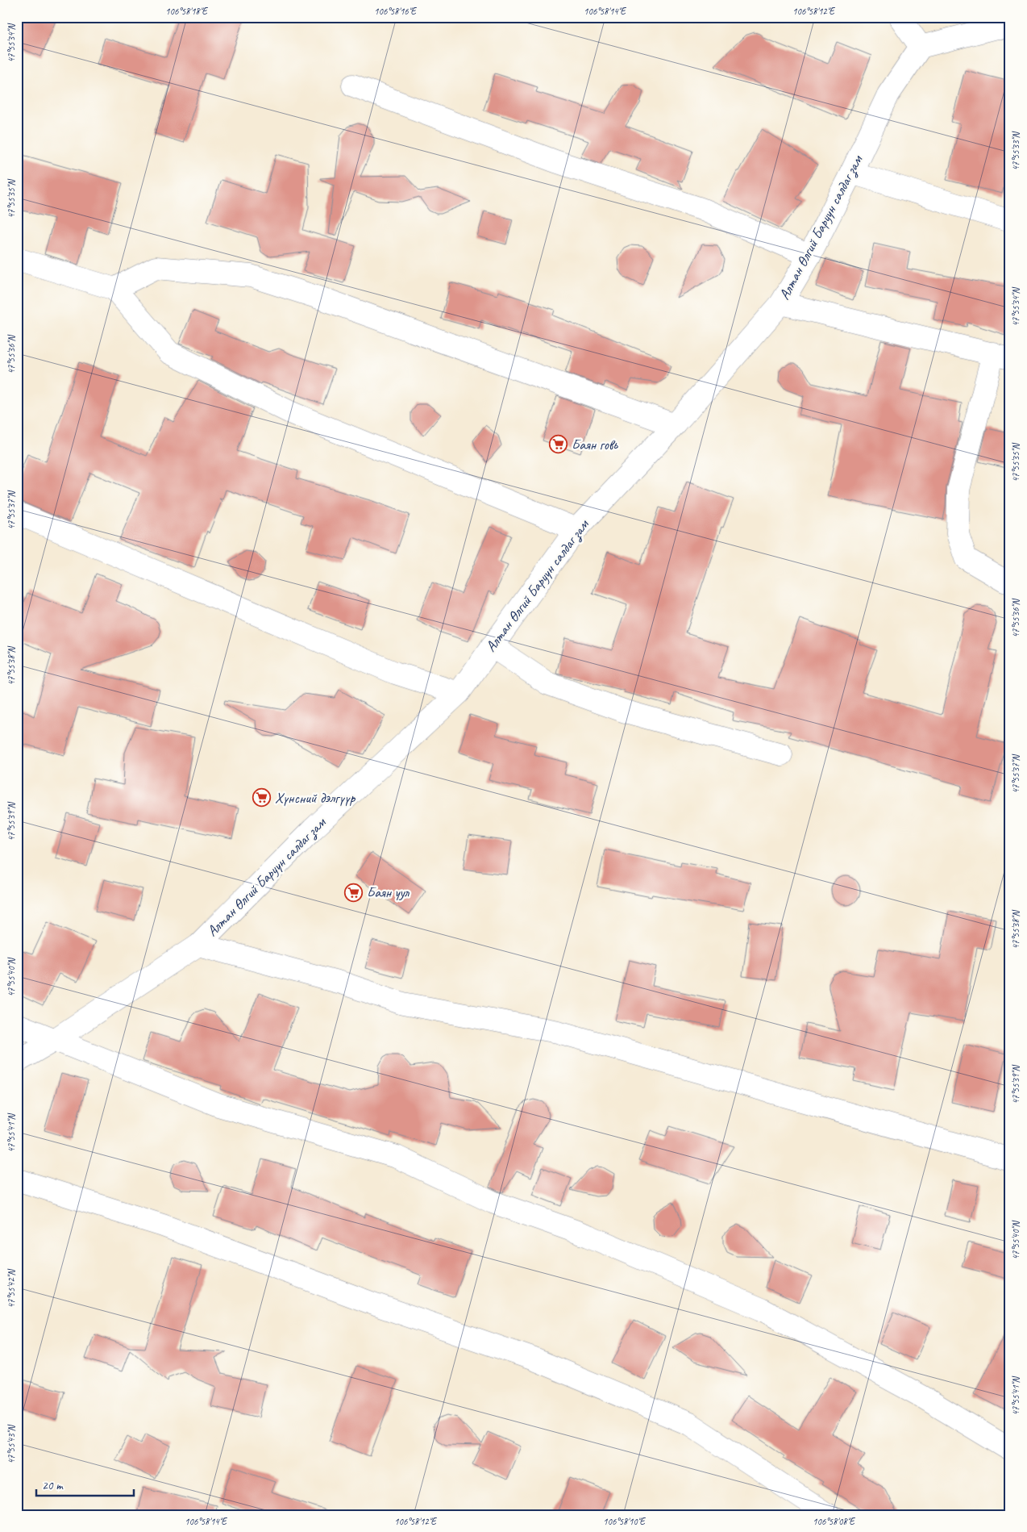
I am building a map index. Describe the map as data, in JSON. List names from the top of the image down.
{
  "streets": {
    "street": ["Алтан Өлгий Баруун салдаг зам"]
  },
  "places": {
    "supermarket": ["Баян говь", "Хүнсний дэлгүүр", "Баян уул"]
  },
  "scale_bar": "20 m",
  "coordinates": [
    "106°58'18\"E",
    "106°58'16\"E",
    "106°58'14\"E",
    "106°58'12\"E",
    "47°55'34\"N",
    "47°55'33\"N",
    "47°55'35\"N",
    "47°55'36\"N",
    "47°55'37\"N",
    "47°55'38\"N",
    "47°55'39\"N",
    "47°55'40\"N",
    "47°55'41\"N",
    "47°55'42\"N",
    "47°55'43\"N",
    "106°58'10\"E",
    "106°58'08\"E"
  ]
}
